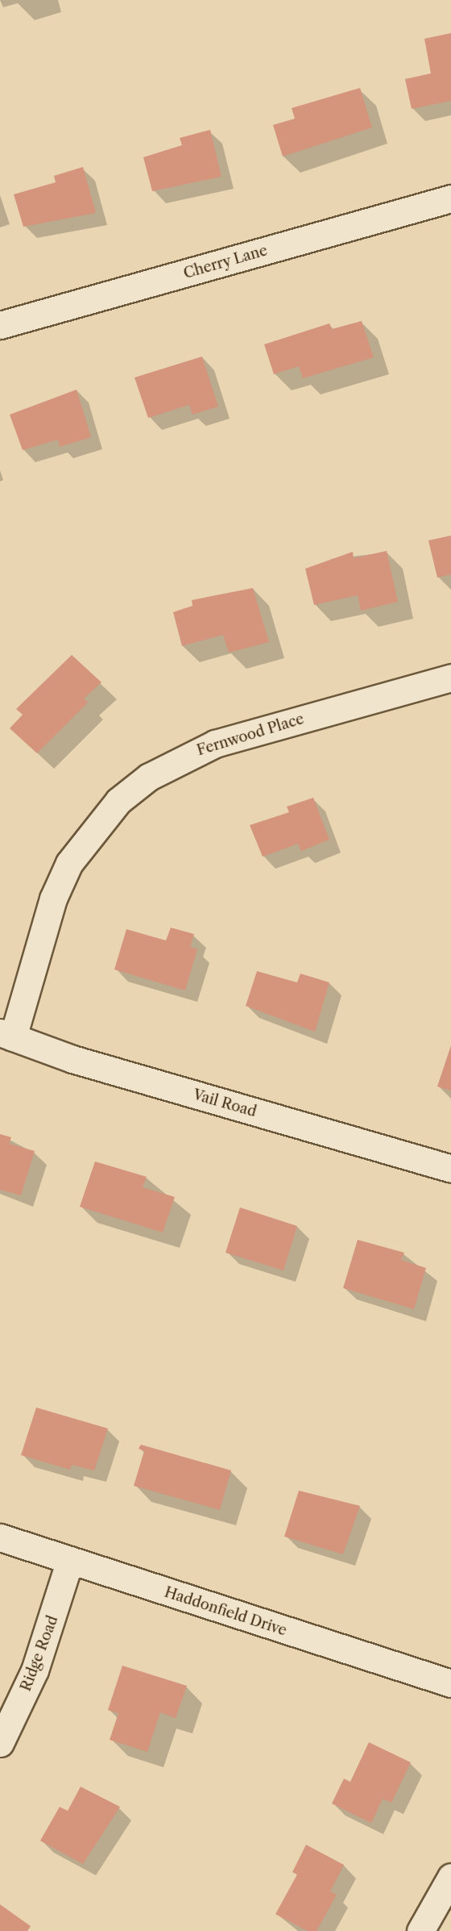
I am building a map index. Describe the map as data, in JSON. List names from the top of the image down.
{
  "streets": {
    "street": [
      "Cherry Lane",
      "Fernwood Place",
      "Vail Road",
      "Haddonfield Drive",
      "Ridge Road"
    ]
  },
  "crossings": [
    ["Fernwood Place", "Vail Road"],
    ["Haddonfield Drive", "Ridge Road"]
  ]
}
